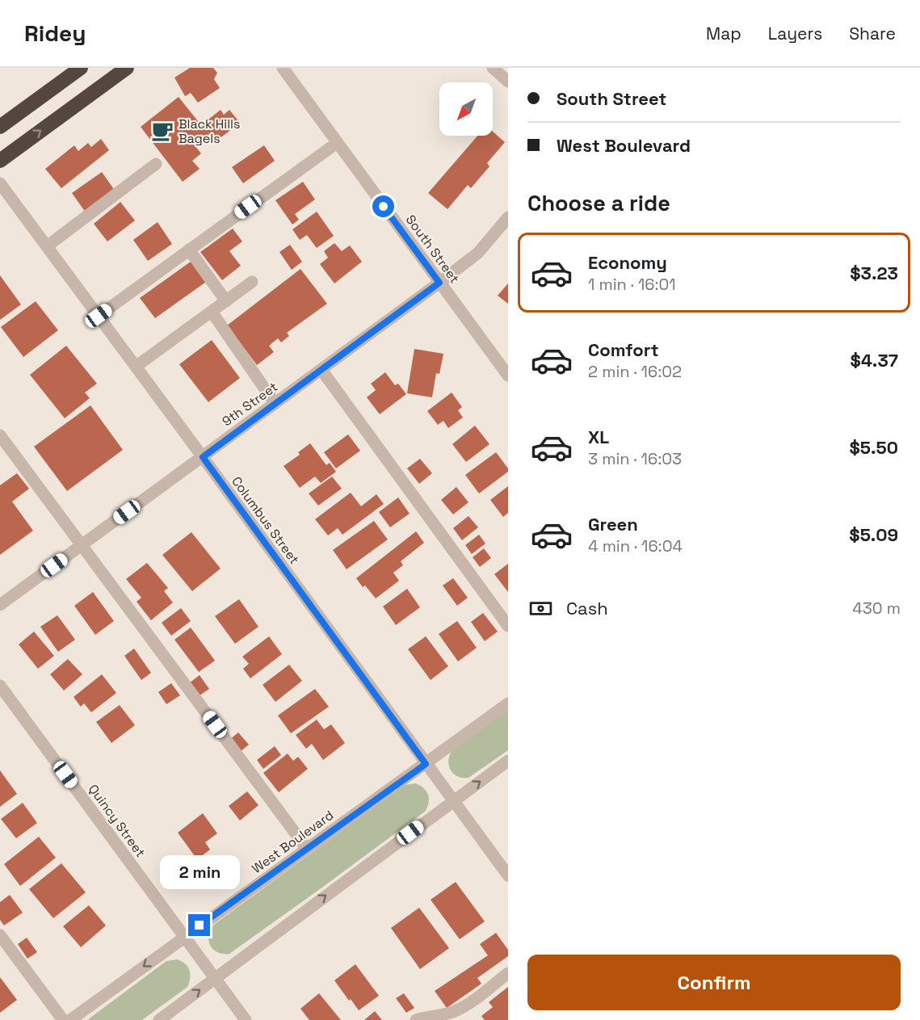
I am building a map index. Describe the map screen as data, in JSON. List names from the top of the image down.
{
  "streets": {
    "street": [
      "South Street",
      "9th Street",
      "Columbus Street",
      "Quincy Street",
      "West Boulevard"
    ]
  },
  "crossings": [
    ["South Street", "9th Street"],
    ["9th Street", "Columbus Street"],
    ["Columbus Street", "West Boulevard"],
    ["Quincy Street", "West Boulevard"]
  ],
  "places": {
    "cafe": ["Black Hills Bagels"]
  },
  "north": "bottom left",
  "page": {
    "header": "Ridey",
    "nav": ["Map", "Layers", "Share"],
    "banner": ["South Street", "West Boulevard"],
    "heading": "Choose a ride",
    "list": [
      {
        "name": "Economy",
        "note": "1 min · 16:01",
        "value": "$3.23"
      },
      {
        "name": "Comfort",
        "note": "2 min · 16:02",
        "value": "$4.37"
      },
      {
        "name": "XL",
        "note": "3 min · 16:03",
        "value": "$5.50"
      },
      {
        "name": "Green",
        "note": "4 min · 16:04",
        "value": "$5.09"
      }
    ],
    "pay": ["Cash", "430 m"],
    "bubble": "2 min",
    "buttons": "Confirm"
  }
}
